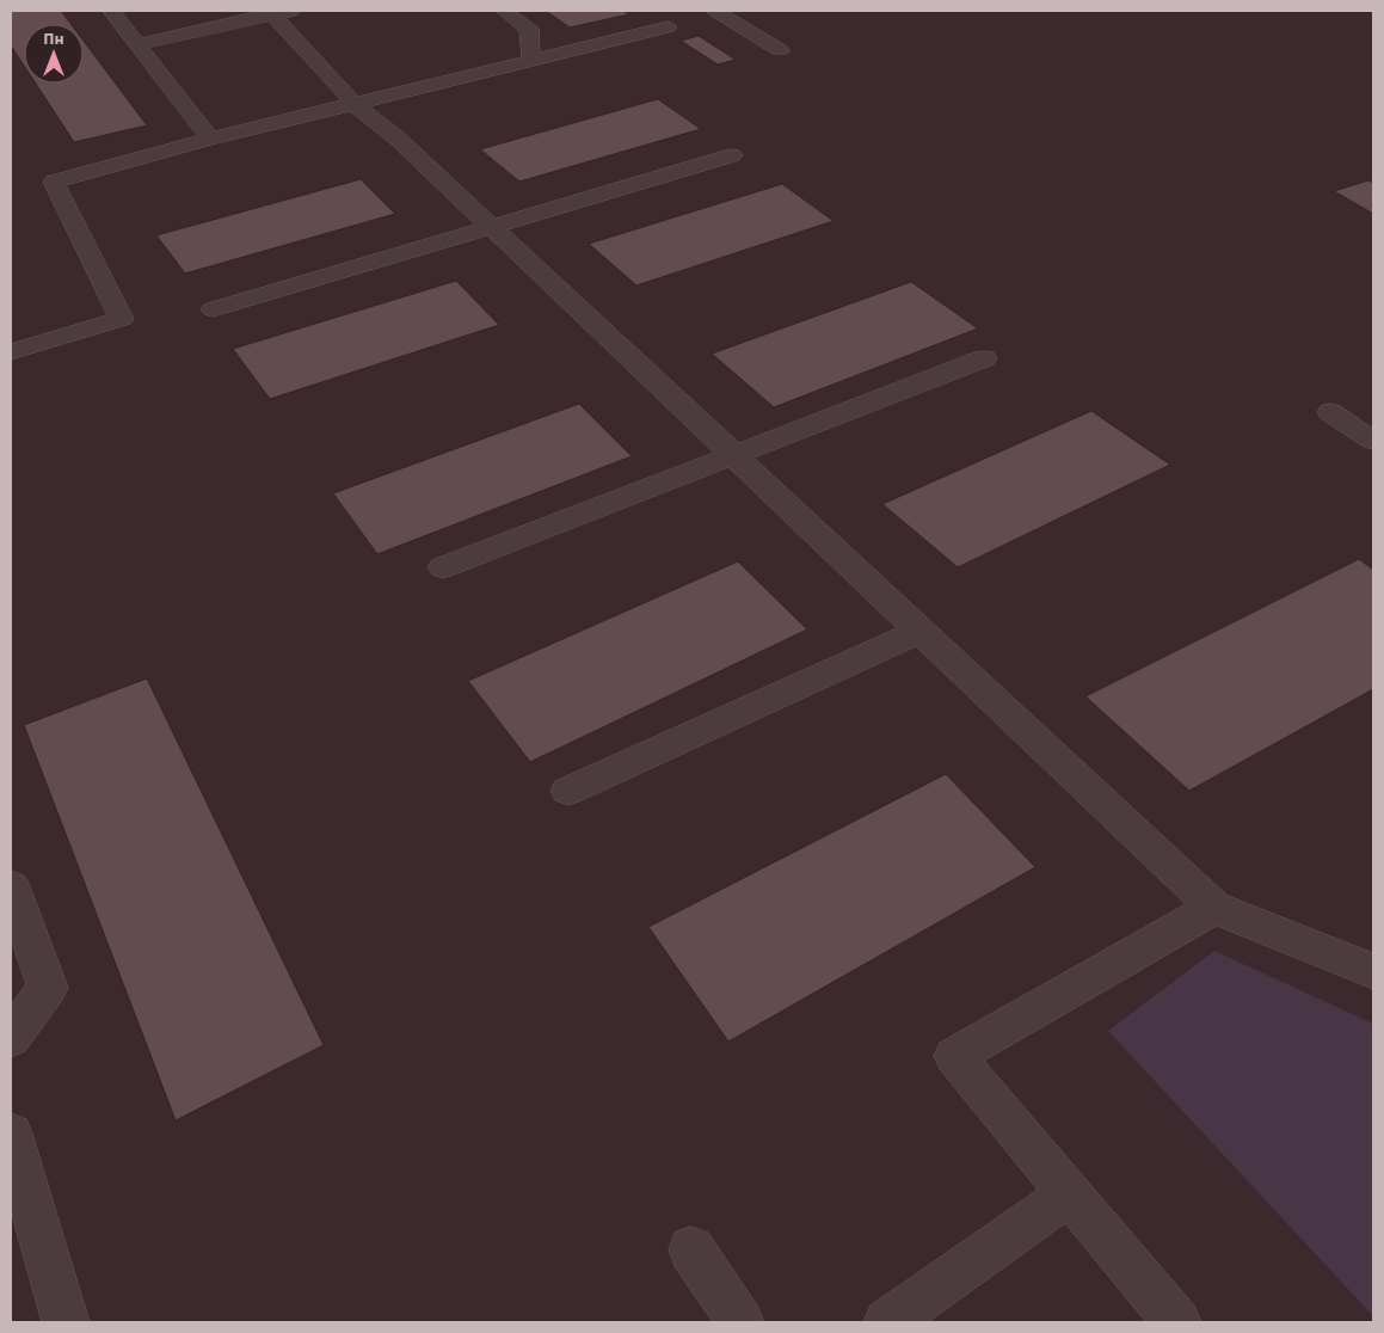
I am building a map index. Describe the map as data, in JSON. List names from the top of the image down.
{
  "north": "top"
}
